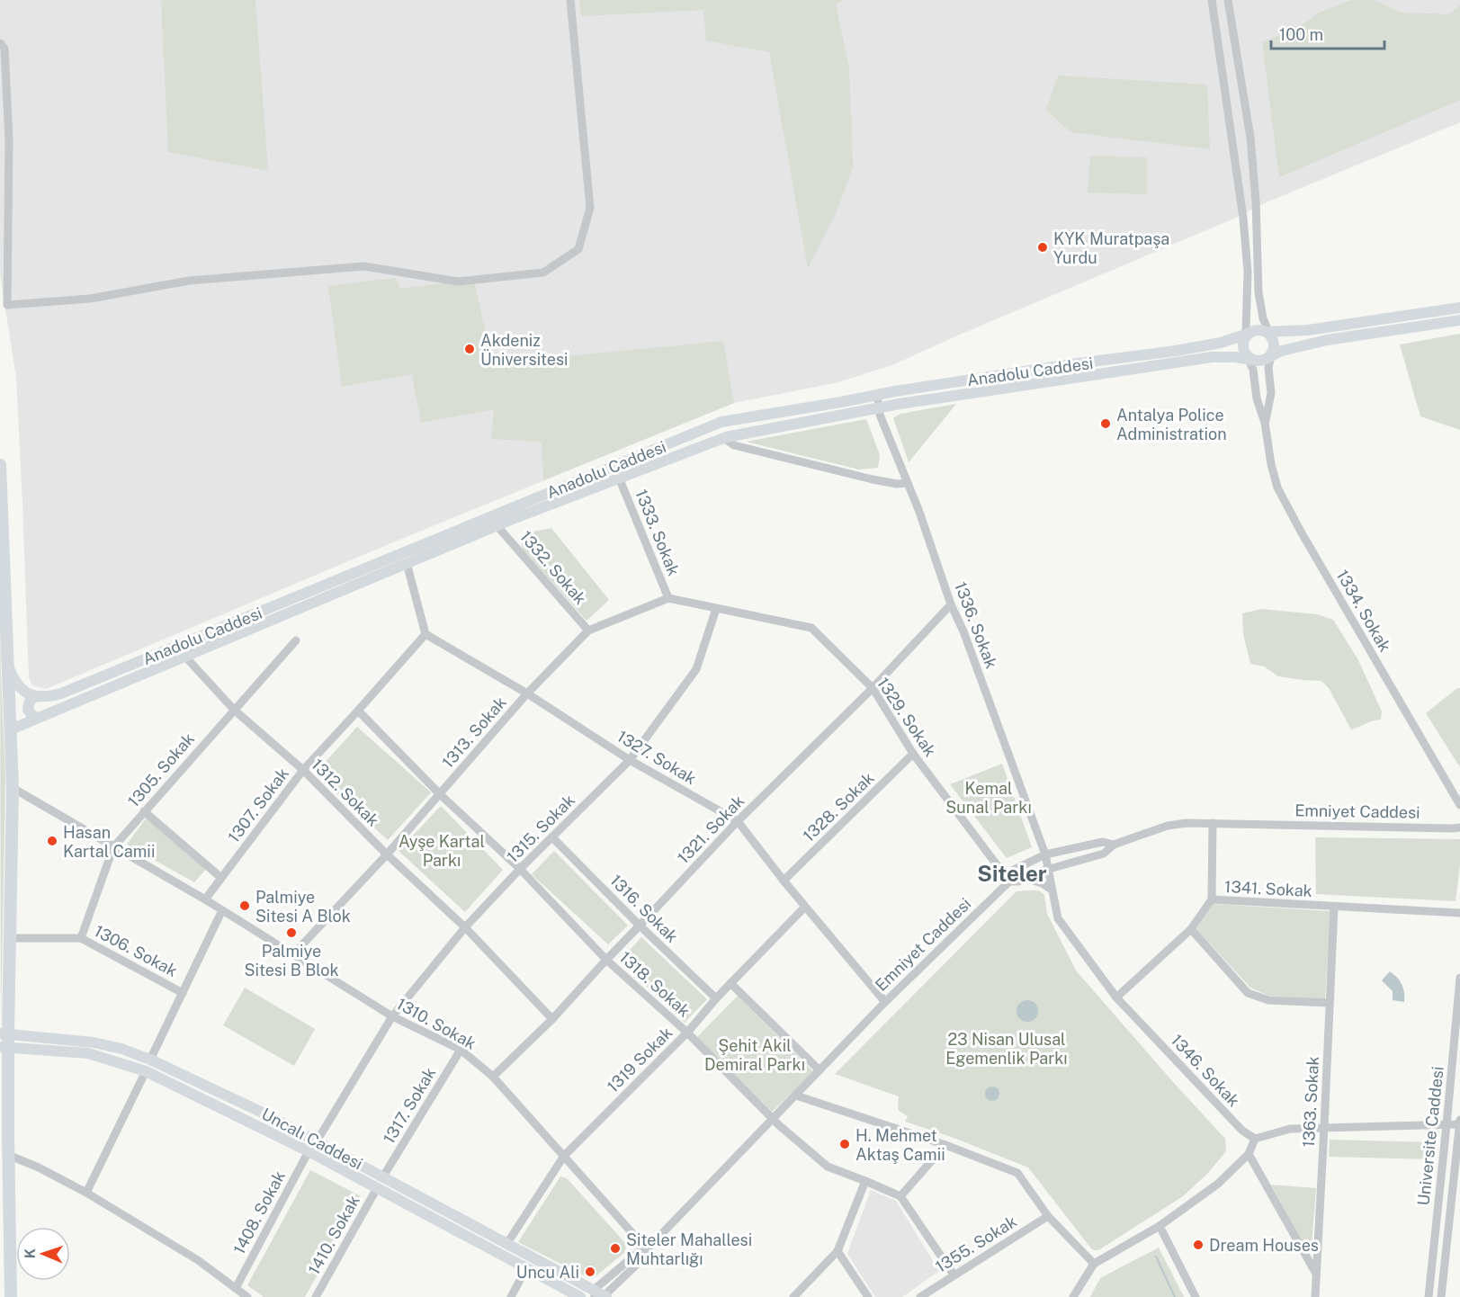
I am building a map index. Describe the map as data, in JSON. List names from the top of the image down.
{
  "streets": {
    "main road": ["Anadolu Caddesi", "Uncalı Caddesi"],
    "street": [
      "1333. Sokak",
      "1332. Sokak",
      "1334. Sokak",
      "1336. Sokak",
      "1329. Sokak",
      "1313. Sokak",
      "1327. Sokak",
      "1305. Sokak",
      "1312. Sokak",
      "1307. Sokak",
      "1328. Sokak",
      "Emniyet Caddesi",
      "1315. Sokak",
      "1321. Sokak",
      "1341. Sokak",
      "1316. Sokak",
      "1306. Sokak",
      "1318. Sokak",
      "1310. Sokak",
      "1319 Sokak",
      "1346. Sokak",
      "1363. Sokak",
      "1317. Sokak",
      "Universite Caddesi",
      "1408. Sokak",
      "1410. Sokak",
      "1355. Sokak"
    ]
  },
  "crossings": [
    ["Anadolu Caddesi", "1333. Sokak"],
    ["Anadolu Caddesi", "1332. Sokak"],
    ["Anadolu Caddesi", "1334. Sokak"],
    ["Anadolu Caddesi", "1336. Sokak"],
    ["Anadolu Caddesi", "1312. Sokak"],
    ["1333. Sokak", "1313. Sokak"],
    ["1332. Sokak", "1313. Sokak"],
    ["1336. Sokak", "Emniyet Caddesi"],
    ["1336. Sokak", "1321. Sokak"],
    ["1336. Sokak", "1346. Sokak"],
    ["1329. Sokak", "1328. Sokak"],
    ["1329. Sokak", "Emniyet Caddesi"],
    ["1329. Sokak", "1315. Sokak"],
    ["1329. Sokak", "1321. Sokak"],
    ["1313. Sokak", "1327. Sokak"],
    ["1313. Sokak", "1312. Sokak"],
    ["1313. Sokak", "1318. Sokak"],
    ["1313. Sokak", "1310. Sokak"],
    ["1327. Sokak", "1307. Sokak"],
    ["1327. Sokak", "1328. Sokak"],
    ["1327. Sokak", "Emniyet Caddesi"],
    ["1327. Sokak", "1315. Sokak"],
    ["1327. Sokak", "1321. Sokak"],
    ["1327. Sokak", "1319 Sokak"],
    ["1305. Sokak", "1312. Sokak"],
    ["1305. Sokak", "1306. Sokak"],
    ["1305. Sokak", "1310. Sokak"],
    ["1312. Sokak", "1307. Sokak"],
    ["1312. Sokak", "1315. Sokak"],
    ["1312. Sokak", "1321. Sokak"],
    ["1307. Sokak", "1318. Sokak"],
    ["1307. Sokak", "1310. Sokak"],
    ["Emniyet Caddesi", "1318. Sokak"],
    ["Emniyet Caddesi", "1310. Sokak"],
    ["Emniyet Caddesi", "1346. Sokak"],
    ["Emniyet Caddesi", "Uncalı Caddesi"],
    ["1315. Sokak", "1316. Sokak"],
    ["1315. Sokak", "1318. Sokak"],
    ["1315. Sokak", "1310. Sokak"],
    ["1315. Sokak", "Uncalı Caddesi"],
    ["1321. Sokak", "1316. Sokak"],
    ["1321. Sokak", "1318. Sokak"],
    ["1321. Sokak", "1310. Sokak"],
    ["1341. Sokak", "1346. Sokak"],
    ["1341. Sokak", "1363. Sokak"],
    ["1316. Sokak", "1319 Sokak"],
    ["1318. Sokak", "1319 Sokak"],
    ["1310. Sokak", "1319 Sokak"],
    ["1310. Sokak", "1317. Sokak"],
    ["1319 Sokak", "Uncalı Caddesi"],
    ["1317. Sokak", "Uncalı Caddesi"],
    ["Uncalı Caddesi", "1408. Sokak"],
    ["Uncalı Caddesi", "1410. Sokak"]
  ],
  "districts": ["Siteler"],
  "parks": [
    "Kemal Sunal Parkı",
    "Ayşe Kartal Parkı",
    "23 Nisan Ulusal Egemenlik Parkı",
    "Şehit Akil Demiral Parkı"
  ],
  "places": [
    "KYK Muratpaşa Yurdu",
    "Akdeniz Üniversitesi",
    "Antalya Police Administration",
    "Hasan Kartal Camii",
    "Palmiye Sitesi A Blok",
    "Palmiye Sitesi B Blok",
    "H. Mehmet Aktaş Camii",
    "Dream Houses",
    "Siteler Mahallesi Muhtarlığı",
    "Uncu Ali"
  ],
  "scale_bar": "100 m",
  "north": "left"
}
